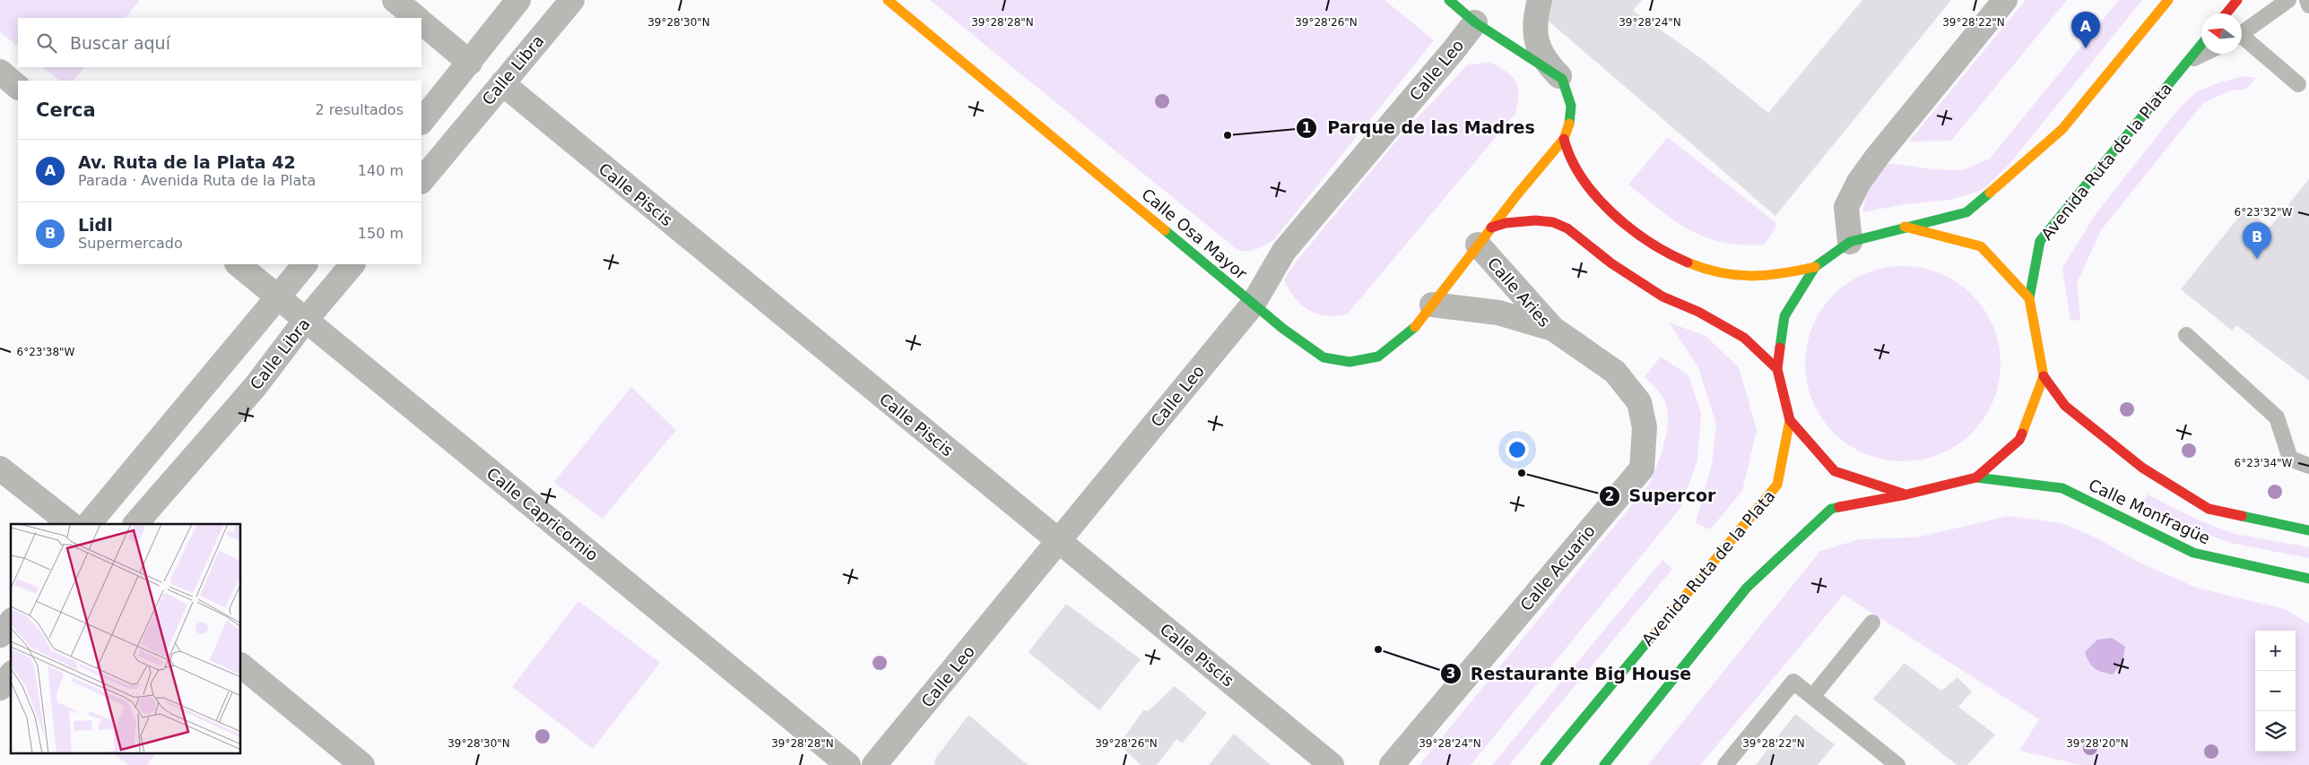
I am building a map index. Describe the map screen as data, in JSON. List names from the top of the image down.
{
  "streets": {
    "main road": ["Avenida Ruta de la Plata", "Calle Osa Mayor", "Calle Monfragüe"],
    "street": [
      "Calle Libra",
      "Calle Leo",
      "Calle Piscis",
      "Calle Aries",
      "Calle Capricornio",
      "Calle Acuario"
    ]
  },
  "crossings": [
    ["Calle Libra", "Calle Piscis"],
    ["Calle Libra", "Calle Capricornio"],
    ["Calle Leo", "Calle Piscis"],
    ["Calle Leo", "Calle Osa Mayor"],
    ["Calle Osa Mayor", "Calle Aries"],
    ["Calle Aries", "Calle Acuario"]
  ],
  "places": ["Parque de las Madres", "Supercor", "Restaurante Big House"],
  "north": "left",
  "page": {
    "pins": ["A", "B"],
    "search": "Buscar aquí",
    "heading": ["Cerca", "2 resultados"],
    "list": [
      {
        "mark": "A",
        "name": "Av. Ruta de la Plata 42",
        "note": "Parada · Avenida Ruta de la Plata",
        "value": "140 m"
      },
      {
        "mark": "B",
        "name": "Lidl",
        "note": "Supermercado",
        "value": "150 m"
      }
    ],
    "map_buttons": ["+", "−"]
  },
  "coordinates": [
    "39°28'30\"N",
    "39°28'28\"N",
    "39°28'26\"N",
    "39°28'24\"N",
    "39°28'22\"N",
    "6°23'32\"W",
    "6°23'38\"W",
    "6°23'34\"W",
    "39°28'20\"N"
  ]
}
